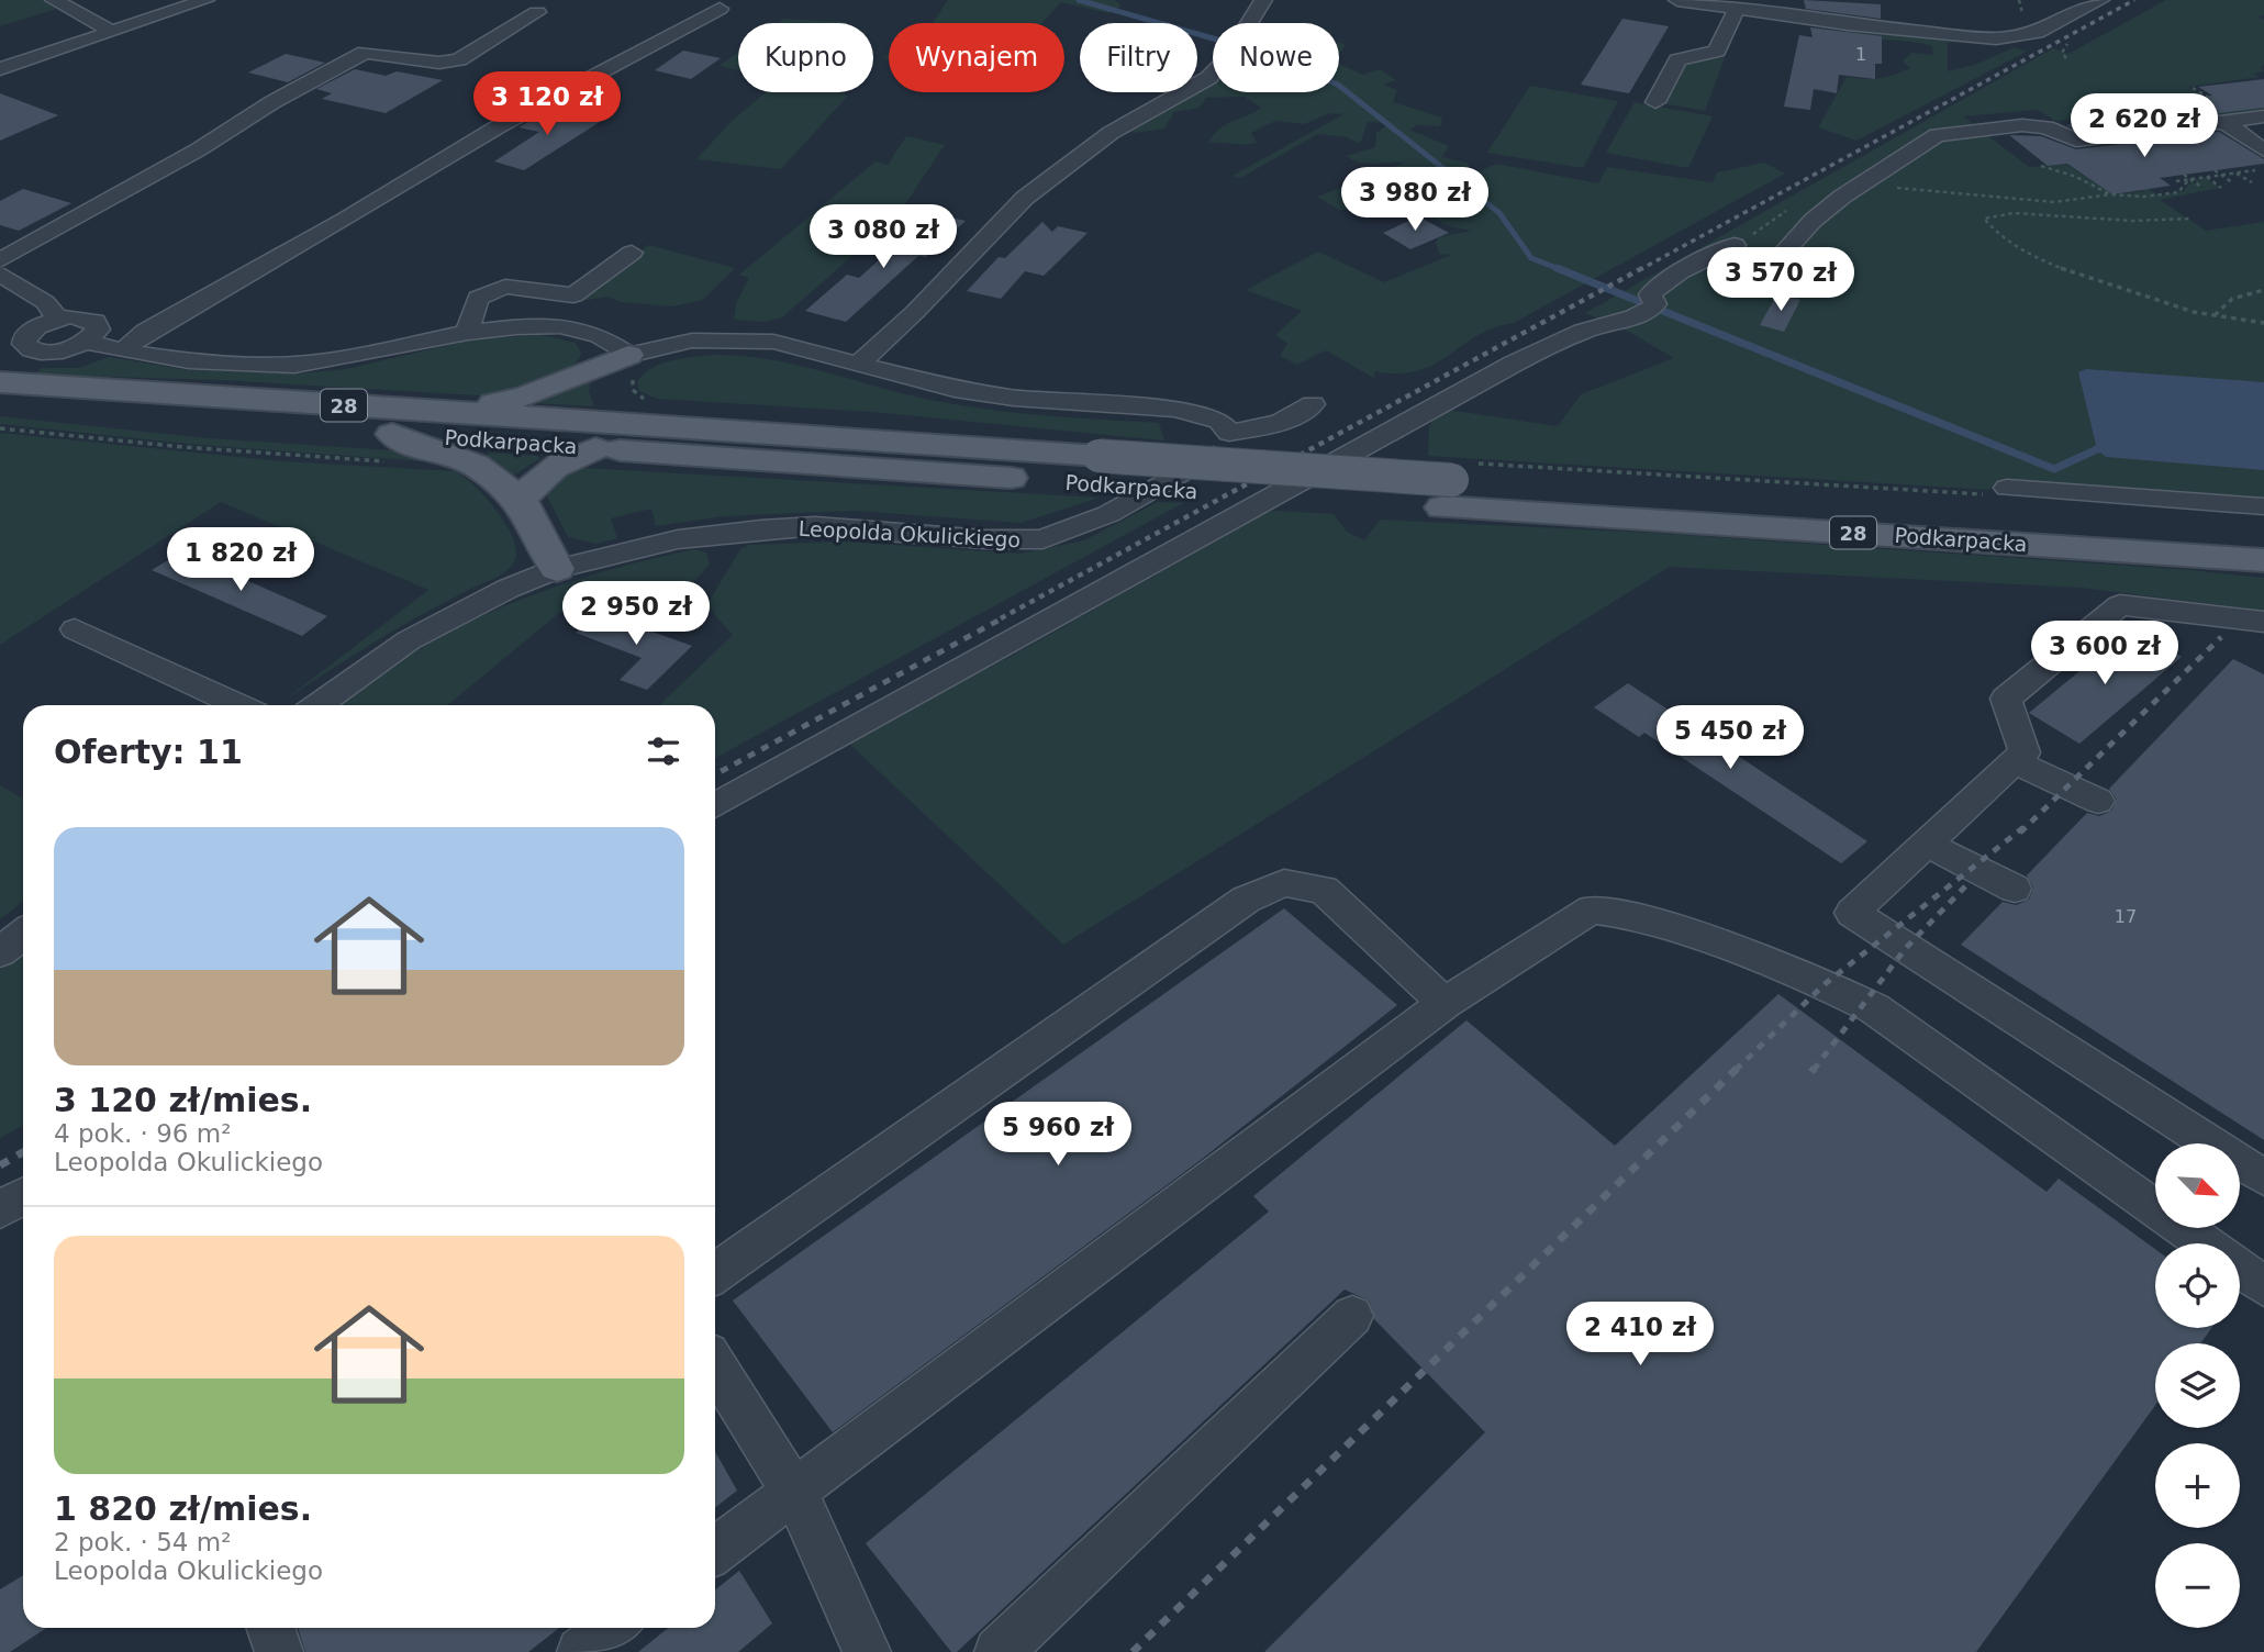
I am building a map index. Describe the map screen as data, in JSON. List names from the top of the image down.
{
  "streets": {
    "main road": ["28", "Podkarpacka"],
    "street": ["Leopolda Okulickiego"]
  },
  "house_numbers": ["1", "17"],
  "north": "bottom right",
  "page": {
    "chip": [
      "Kupno",
      "Wynajem",
      "Filtry",
      "Nowe"
    ],
    "price": [
      "3 120 zł",
      "2 620 zł",
      "3 980 zł",
      "3 080 zł",
      "3 570 zł",
      "1 820 zł",
      "2 950 zł",
      "3 600 zł",
      "5 450 zł",
      "5 960 zł",
      "2 410 zł"
    ],
    "heading": "Oferty: 11",
    "list": [
      {
        "name": "3 120 zł/mies.",
        "note": "4 pok. · 96 m² · Leopolda Okulickiego"
      },
      {
        "name": "1 820 zł/mies.",
        "note": "2 pok. · 54 m² · Leopolda Okulickiego"
      }
    ],
    "map_buttons": ["+", "−"]
  }
}
